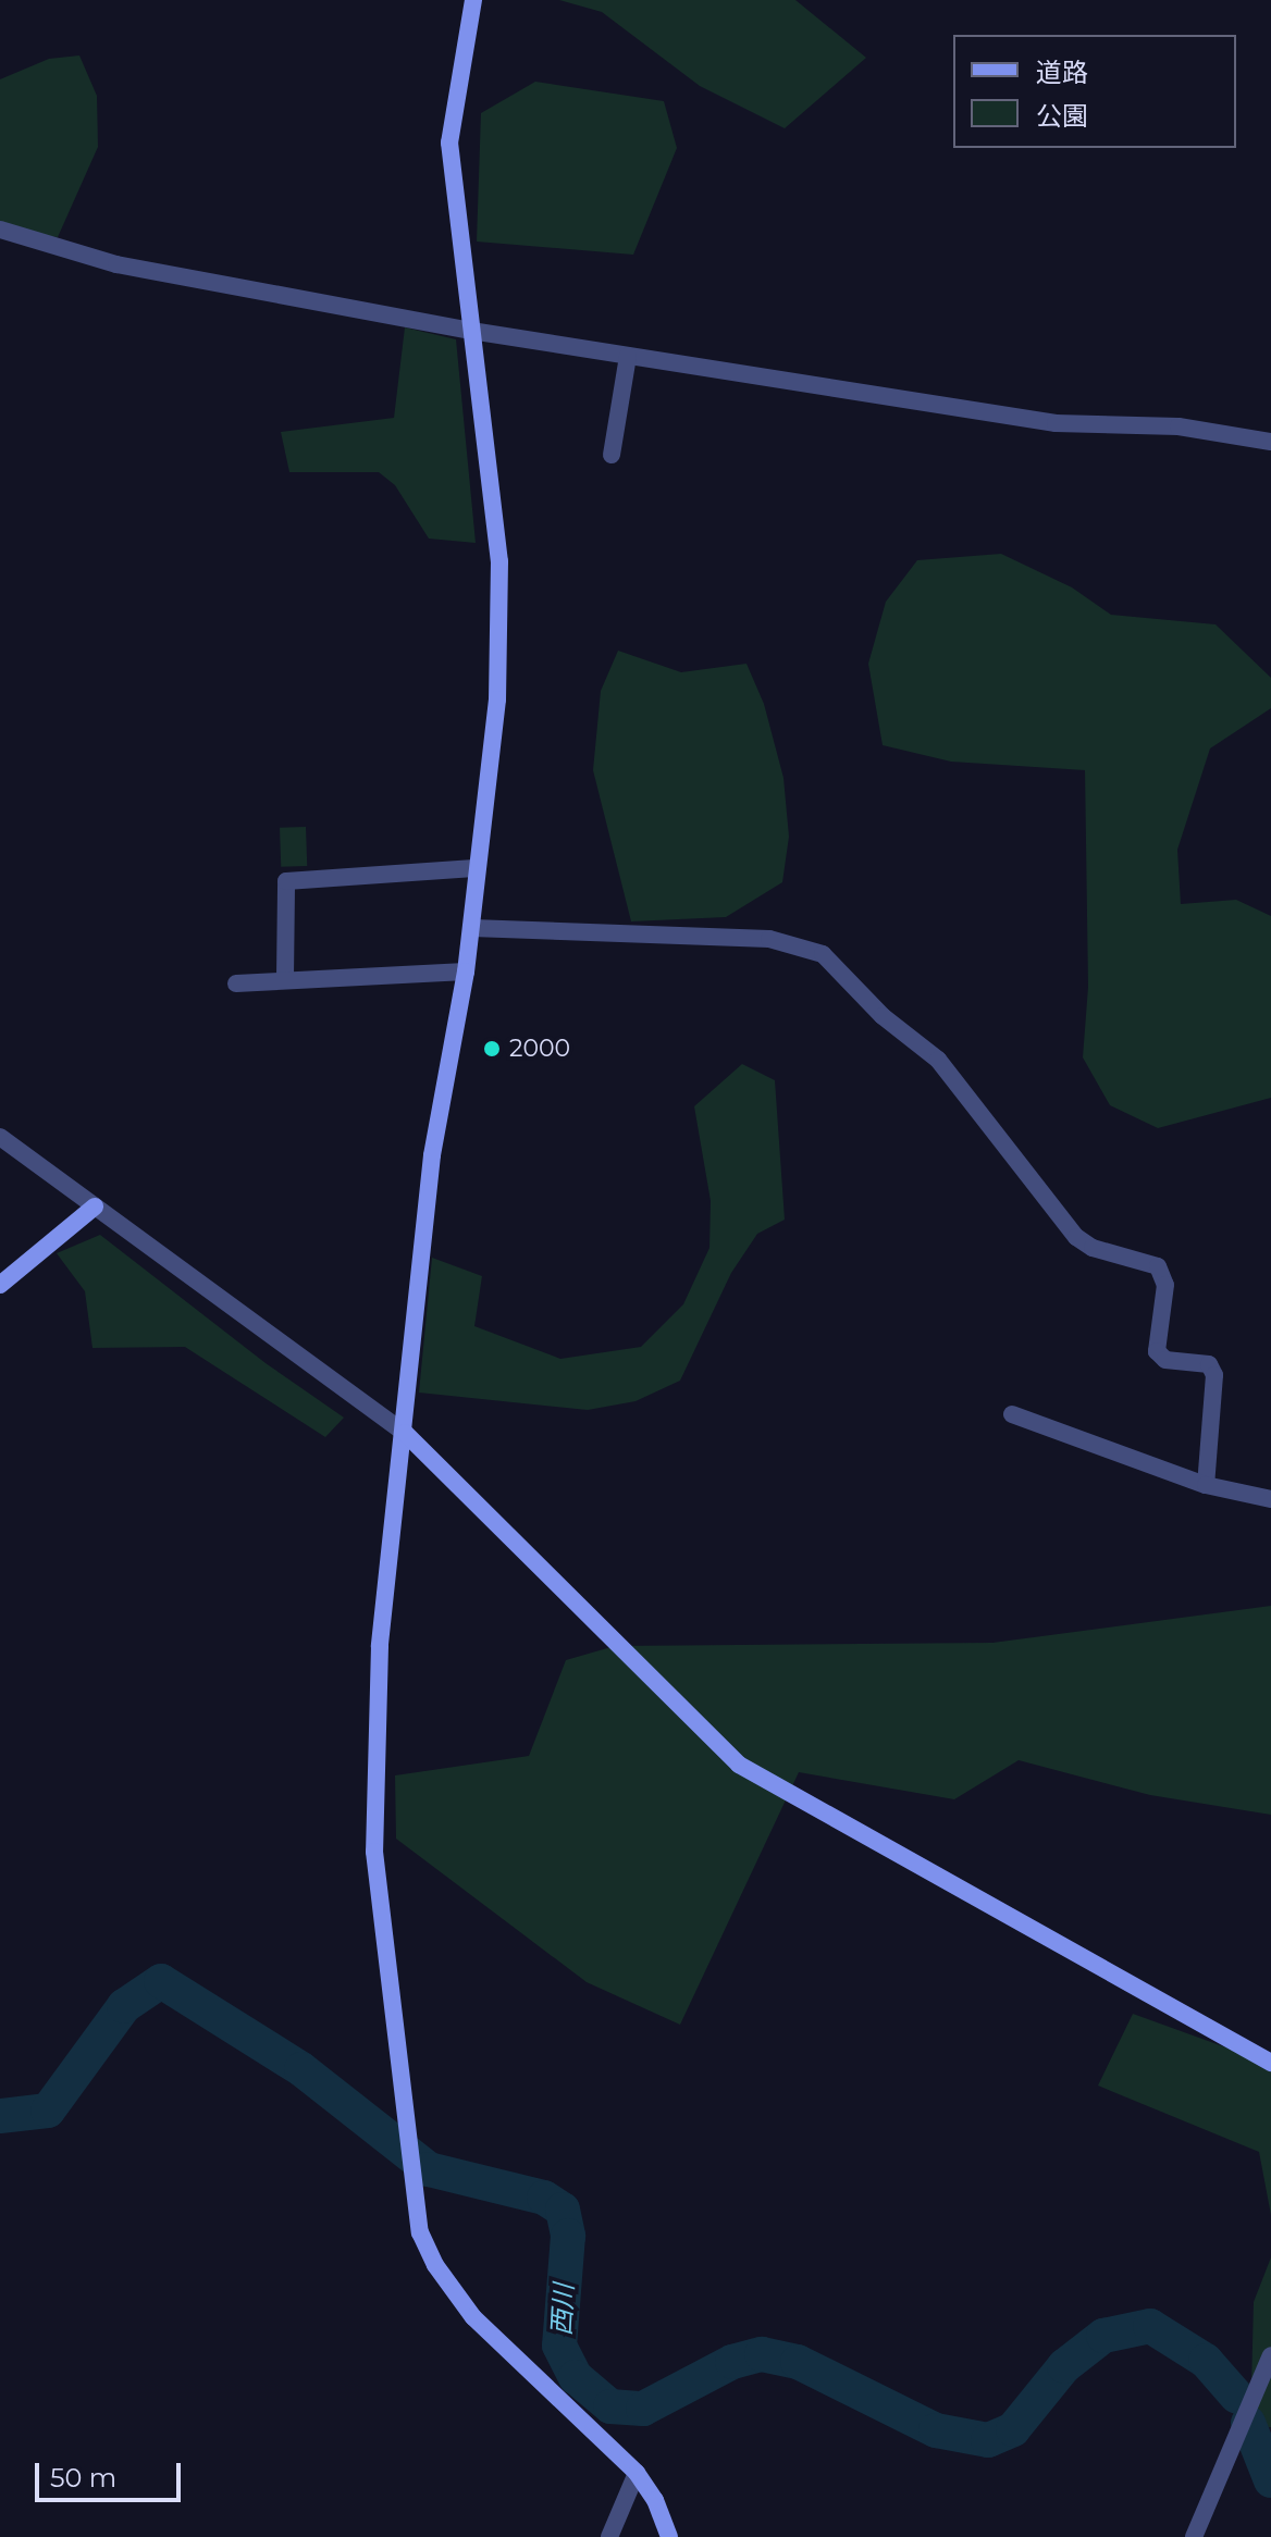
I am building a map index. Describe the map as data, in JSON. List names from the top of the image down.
{
  "water": ["西川"],
  "places": ["2000"],
  "legend": ["道路", "公園"],
  "scale_bar": "50 m"
}
